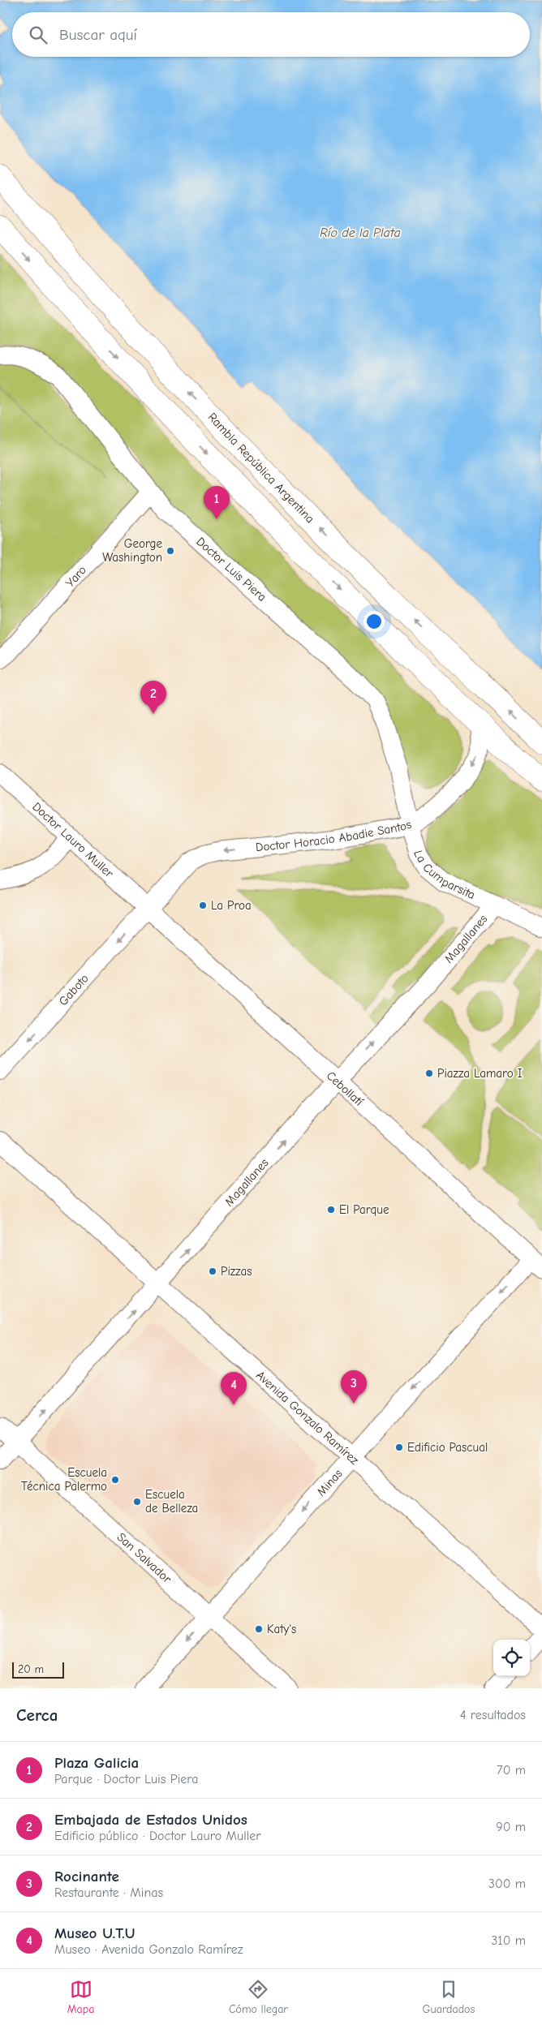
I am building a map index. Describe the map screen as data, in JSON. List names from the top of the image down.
{
  "streets": {
    "main road": ["Rambla República Argentina"],
    "street": [
      "Doctor Luis Piera",
      "Yaro",
      "Doctor Horacio Abadie Santos",
      "Doctor Lauro Muller",
      "La Cumparsita",
      "Magallanes",
      "Gaboto",
      "Cebollatí",
      "Avenida Gonzalo Ramírez",
      "Minas",
      "San Salvador"
    ]
  },
  "crossings": [
    ["Doctor Luis Piera", "Yaro"],
    ["Doctor Luis Piera", "Doctor Horacio Abadie Santos"],
    ["Doctor Luis Piera", "La Cumparsita"],
    ["Doctor Horacio Abadie Santos", "Doctor Lauro Muller"],
    ["Doctor Horacio Abadie Santos", "La Cumparsita"],
    ["Doctor Horacio Abadie Santos", "Gaboto"],
    ["Doctor Horacio Abadie Santos", "Cebollatí"],
    ["Doctor Lauro Muller", "Gaboto"],
    ["Doctor Lauro Muller", "Cebollatí"],
    ["La Cumparsita", "Magallanes"],
    ["Magallanes", "Cebollatí"],
    ["Magallanes", "Avenida Gonzalo Ramírez"],
    ["Magallanes", "San Salvador"],
    ["Gaboto", "Cebollatí"],
    ["Cebollatí", "Minas"],
    ["Avenida Gonzalo Ramírez", "Minas"],
    ["Minas", "San Salvador"]
  ],
  "one_way": ["Doctor Horacio Abadie Santos", "Magallanes", "Minas"],
  "water": ["Río de la Plata"],
  "places": [
    "George Washington",
    "La Proa",
    "Piazza Lamaro I",
    "El Parque",
    "Pizzas",
    "Edificio Pascual",
    "Escuela Técnica Palermo",
    "Escuela de Belleza",
    "Katy's"
  ],
  "scale_bar": "20 m",
  "page": {
    "search": "Buscar aquí",
    "pins": [
      "1",
      "2",
      "3",
      "4"
    ],
    "scale": "20 m",
    "heading": ["Cerca", "4 resultados"],
    "list": [
      {
        "mark": "1",
        "name": "Plaza Galicia",
        "note": "Parque · Doctor Luis Piera",
        "value": "70 m"
      },
      {
        "mark": "2",
        "name": "Embajada de Estados Unidos",
        "note": "Edificio público · Doctor Lauro Muller",
        "value": "90 m"
      },
      {
        "mark": "3",
        "name": "Rocinante",
        "note": "Restaurante · Minas",
        "value": "300 m"
      },
      {
        "mark": "4",
        "name": "Museo U.T.U",
        "note": "Museo · Avenida Gonzalo Ramírez",
        "value": "310 m"
      }
    ],
    "nav": ["Mapa", "Cómo llegar", "Guardados"]
  }
}
